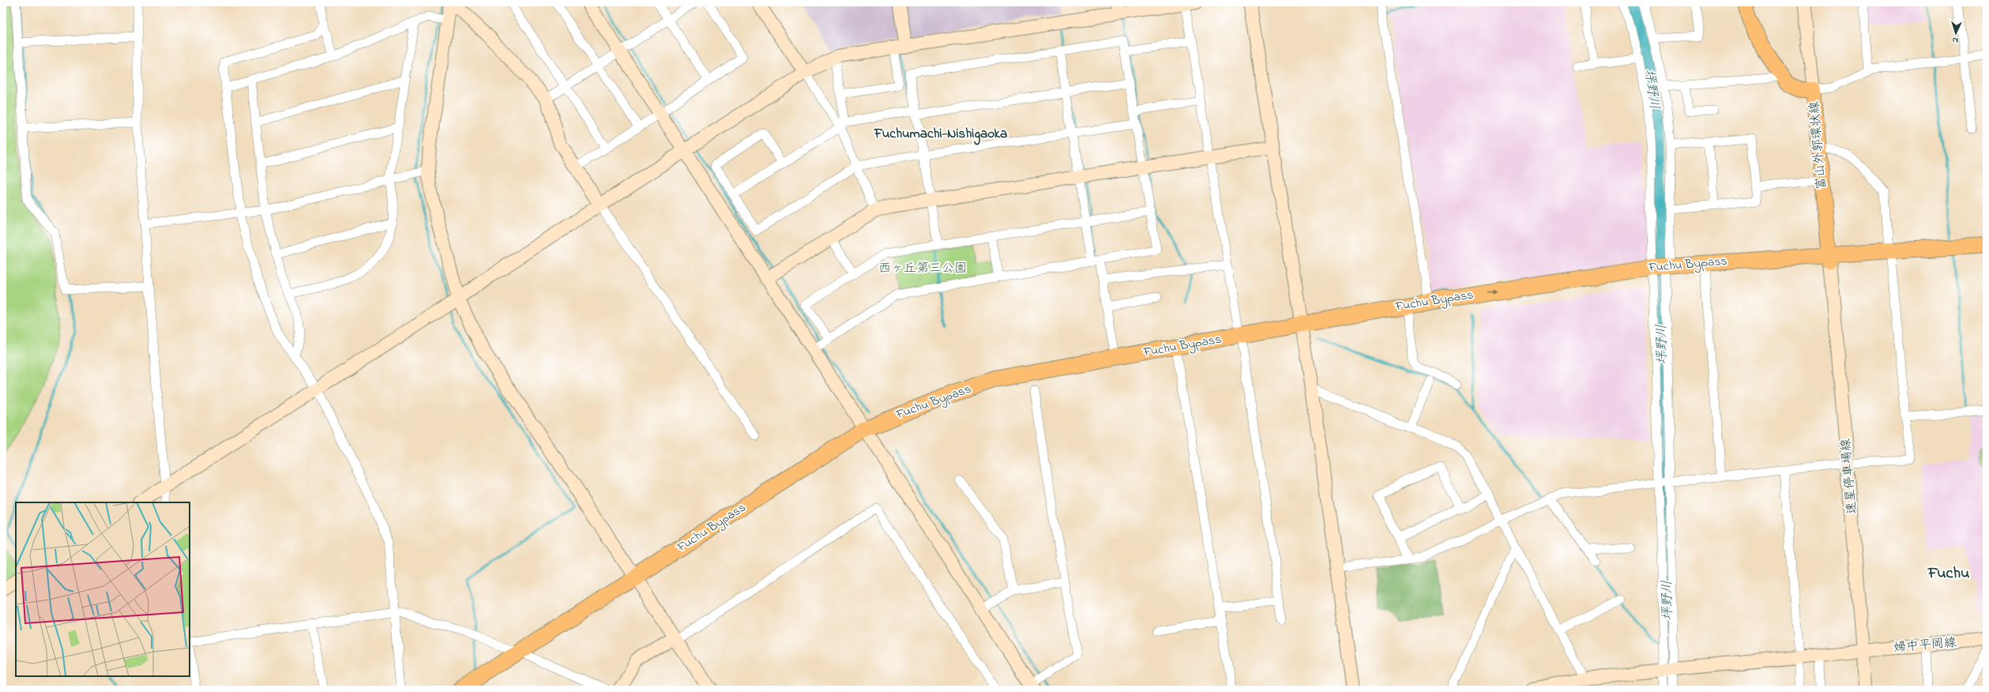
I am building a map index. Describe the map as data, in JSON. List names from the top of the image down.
{
  "streets": {
    "highway": ["Fuchu Bypass"],
    "main road": ["富山外郭環状線"],
    "street": ["速星停車場線", "婦中平岡線"]
  },
  "crossings": [
    ["富山外郭環状線", "Fuchu Bypass"],
    ["富山外郭環状線", "速星停車場線"],
    ["Fuchu Bypass", "速星停車場線"],
    ["速星停車場線", "婦中平岡線"]
  ],
  "districts": ["Fuchumachi-Nishigaoka", "Fuchu"],
  "water": ["坪野川"],
  "parks": ["西ヶ丘第三公園"],
  "north": "bottom"
}
